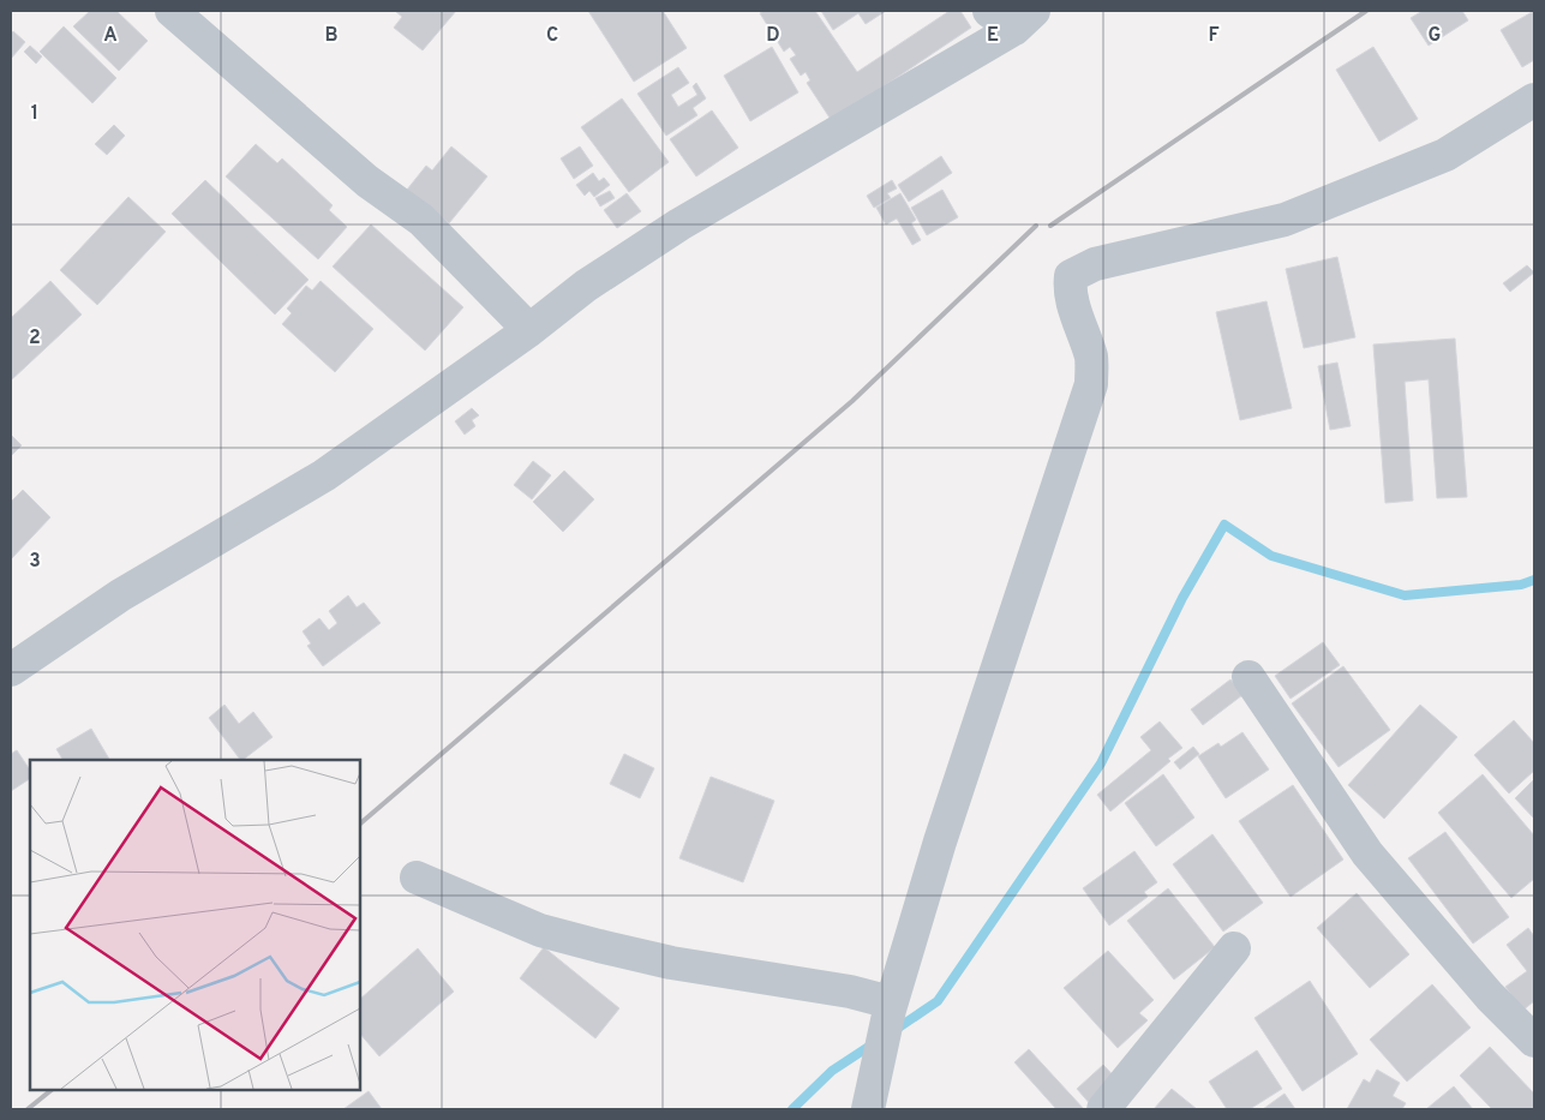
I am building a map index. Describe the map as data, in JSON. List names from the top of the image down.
{
  "grid": {
    "columns": [
      "A",
      "B",
      "C",
      "D",
      "E",
      "F",
      "G"
    ],
    "rows": ["1", "2", "3"]
  }
}
